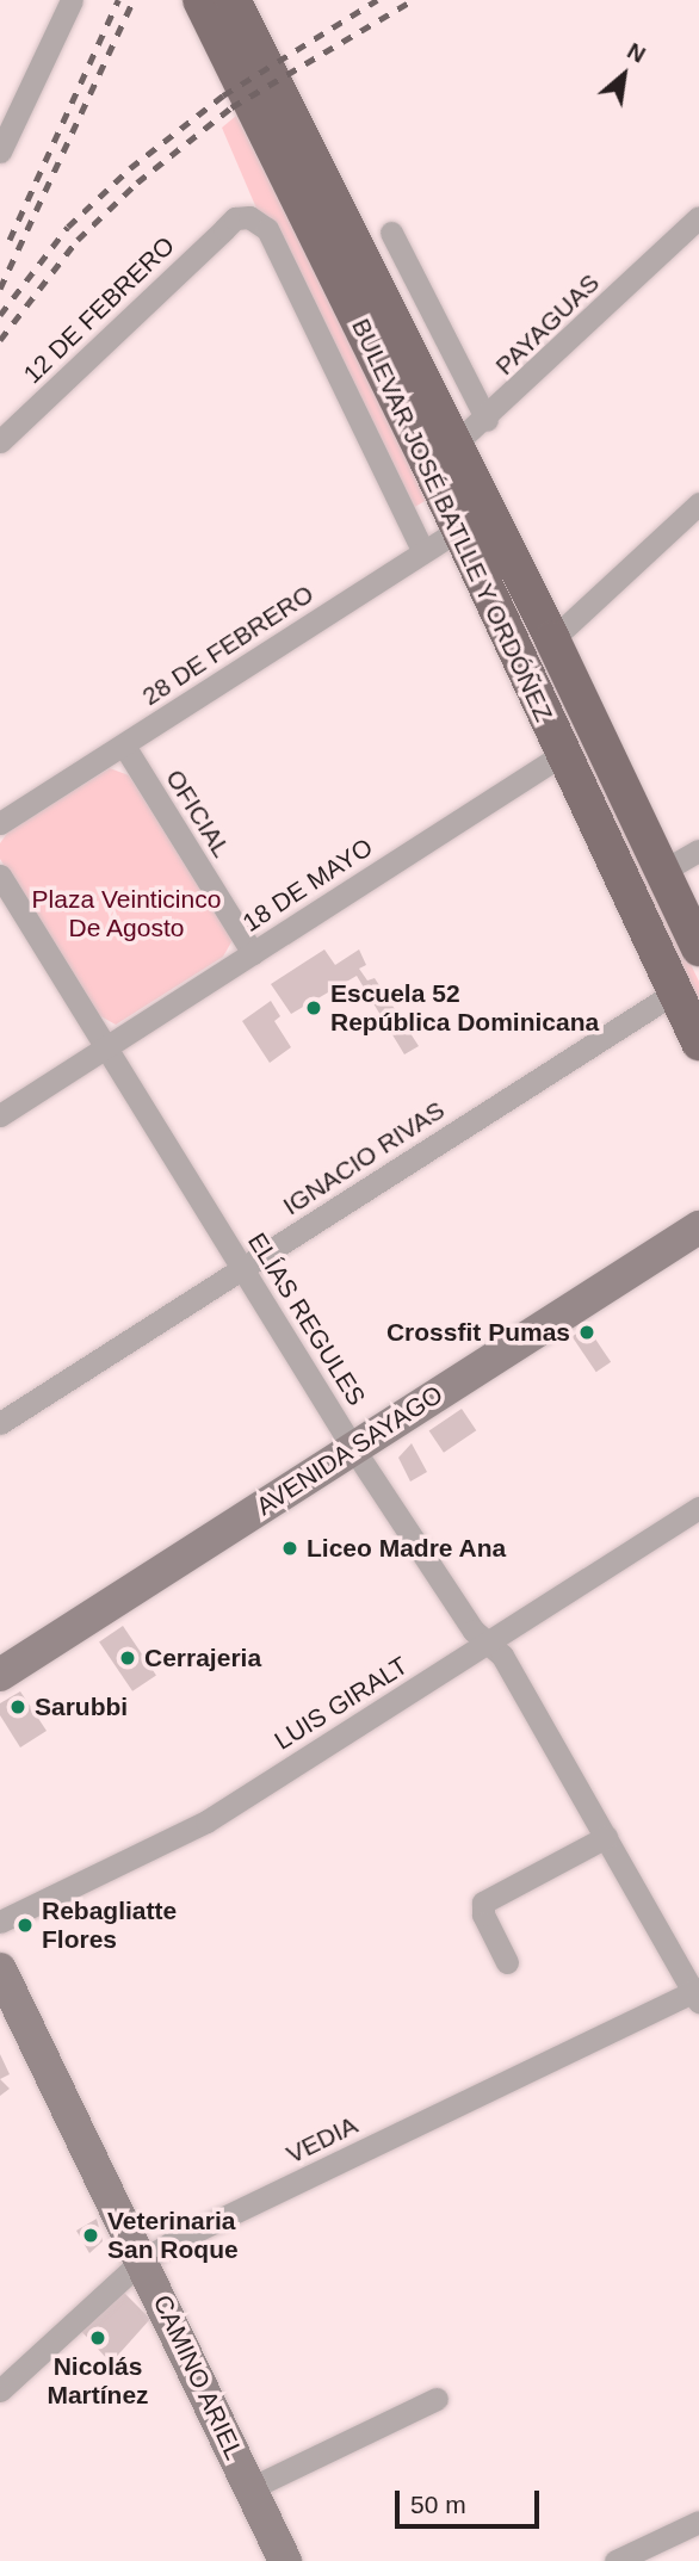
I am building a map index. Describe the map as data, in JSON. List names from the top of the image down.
{
  "streets": {
    "main road": ["BULEVAR JOSÉ BATLLE Y ORDÓÑEZ"],
    "street": [
      "12 DE FEBRERO",
      "PAYAGUAS",
      "28 DE FEBRERO",
      "OFICIAL",
      "18 DE MAYO",
      "IGNACIO RIVAS",
      "ELÍAS REGULES",
      "AVENIDA SAYAGO",
      "LUIS GIRALT",
      "VEDIA",
      "CAMINO ARIEL"
    ]
  },
  "crossings": [
    ["12 DE FEBRERO", "BULEVAR JOSÉ BATLLE Y ORDÓÑEZ"],
    ["PAYAGUAS", "BULEVAR JOSÉ BATLLE Y ORDÓÑEZ"],
    ["BULEVAR JOSÉ BATLLE Y ORDÓÑEZ", "28 DE FEBRERO"],
    ["BULEVAR JOSÉ BATLLE Y ORDÓÑEZ", "18 DE MAYO"],
    ["BULEVAR JOSÉ BATLLE Y ORDÓÑEZ", "IGNACIO RIVAS"],
    ["28 DE FEBRERO", "OFICIAL"],
    ["OFICIAL", "18 DE MAYO"],
    ["18 DE MAYO", "ELÍAS REGULES"],
    ["IGNACIO RIVAS", "ELÍAS REGULES"],
    ["ELÍAS REGULES", "AVENIDA SAYAGO"],
    ["ELÍAS REGULES", "LUIS GIRALT"],
    ["ELÍAS REGULES", "VEDIA"],
    ["VEDIA", "CAMINO ARIEL"]
  ],
  "parks": ["Plaza Veinticinco De Agosto"],
  "places": [
    "Escuela 52 República Dominicana",
    "Crossfit Pumas",
    "Liceo Madre Ana",
    "Cerrajeria",
    "Sarubbi",
    "Rebagliatte Flores",
    "Veterinaria San Roque",
    "Nicolás Martínez"
  ],
  "scale_bar": "50 m",
  "north": "top right"
}
